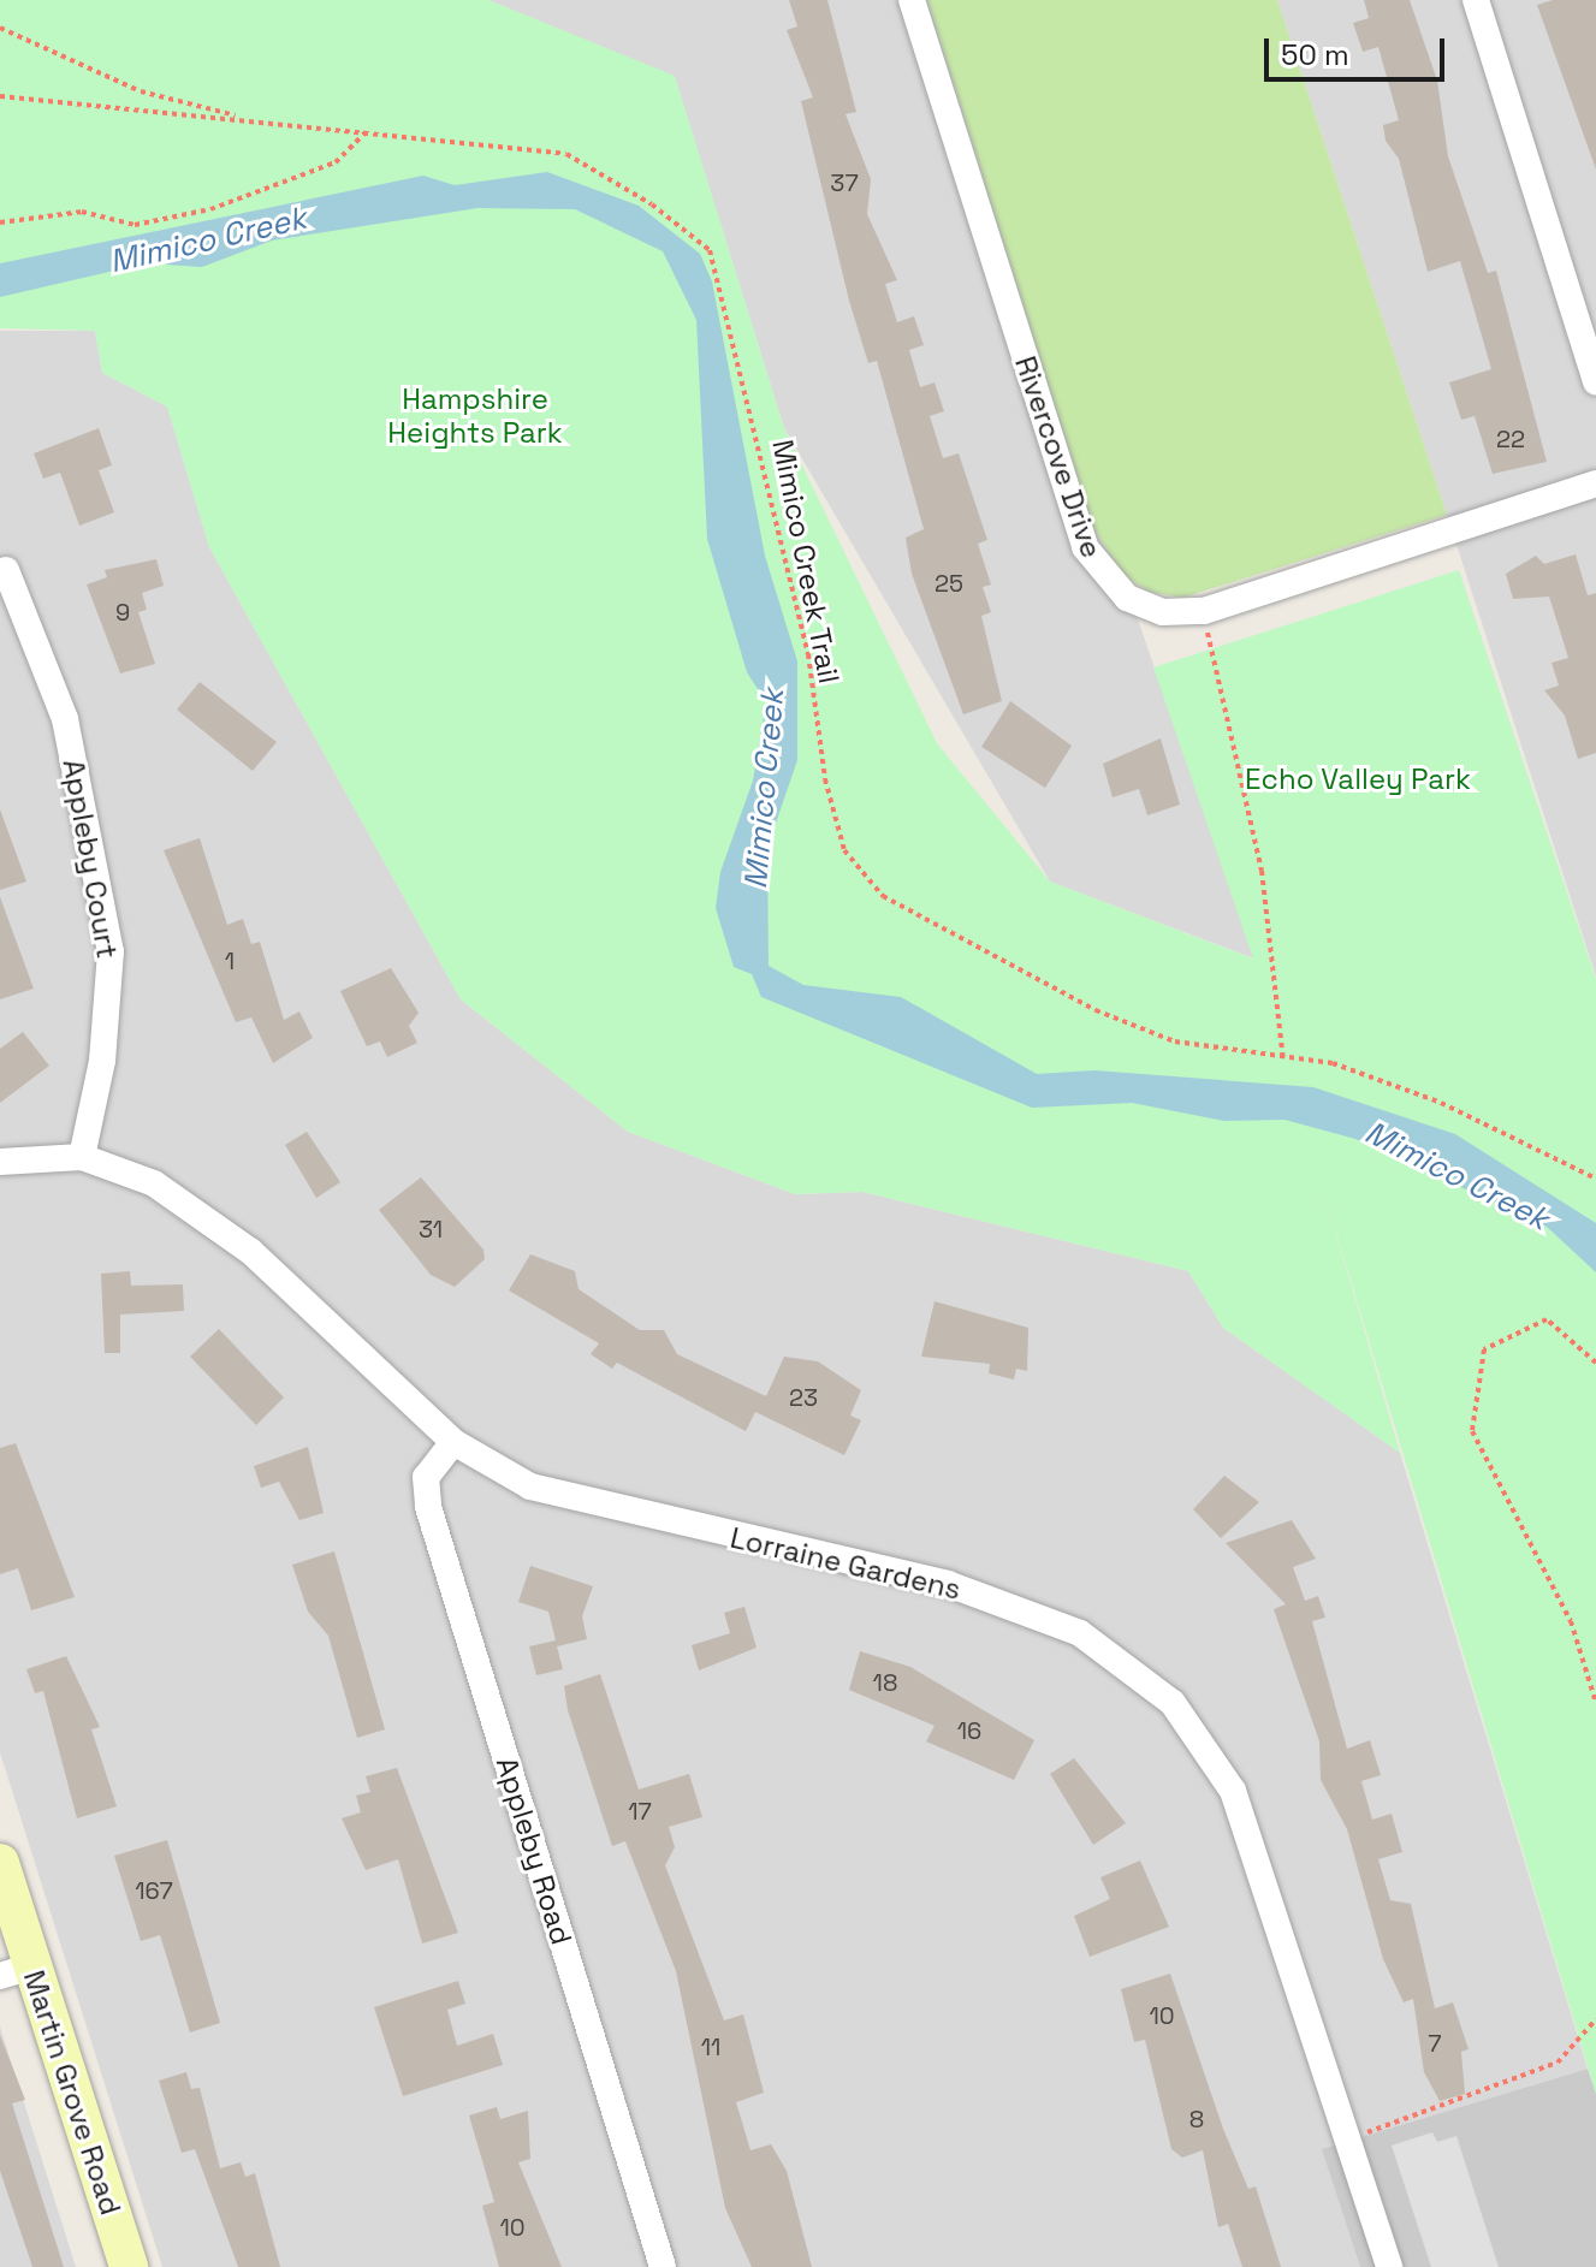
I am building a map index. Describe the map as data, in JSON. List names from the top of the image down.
{
  "streets": {
    "main road": ["Martin Grove Road"],
    "street": [
      "Rivercove Drive",
      "Appleby Court",
      "Lorraine Gardens",
      "Appleby Road"
    ],
    "path": ["Mimico Creek Trail"]
  },
  "crossings": [
    ["Appleby Court", "Lorraine Gardens"],
    ["Lorraine Gardens", "Appleby Road"]
  ],
  "water": ["Mimico Creek"],
  "parks": ["Hampshire Heights Park", "Echo Valley Park"],
  "house_numbers": [
    "37",
    "22",
    "25",
    "9",
    "1",
    "31",
    "23",
    "18",
    "16",
    "17",
    "167",
    "10",
    "7",
    "11",
    "8",
    "10"
  ],
  "scale_bar": "50 m"
}
